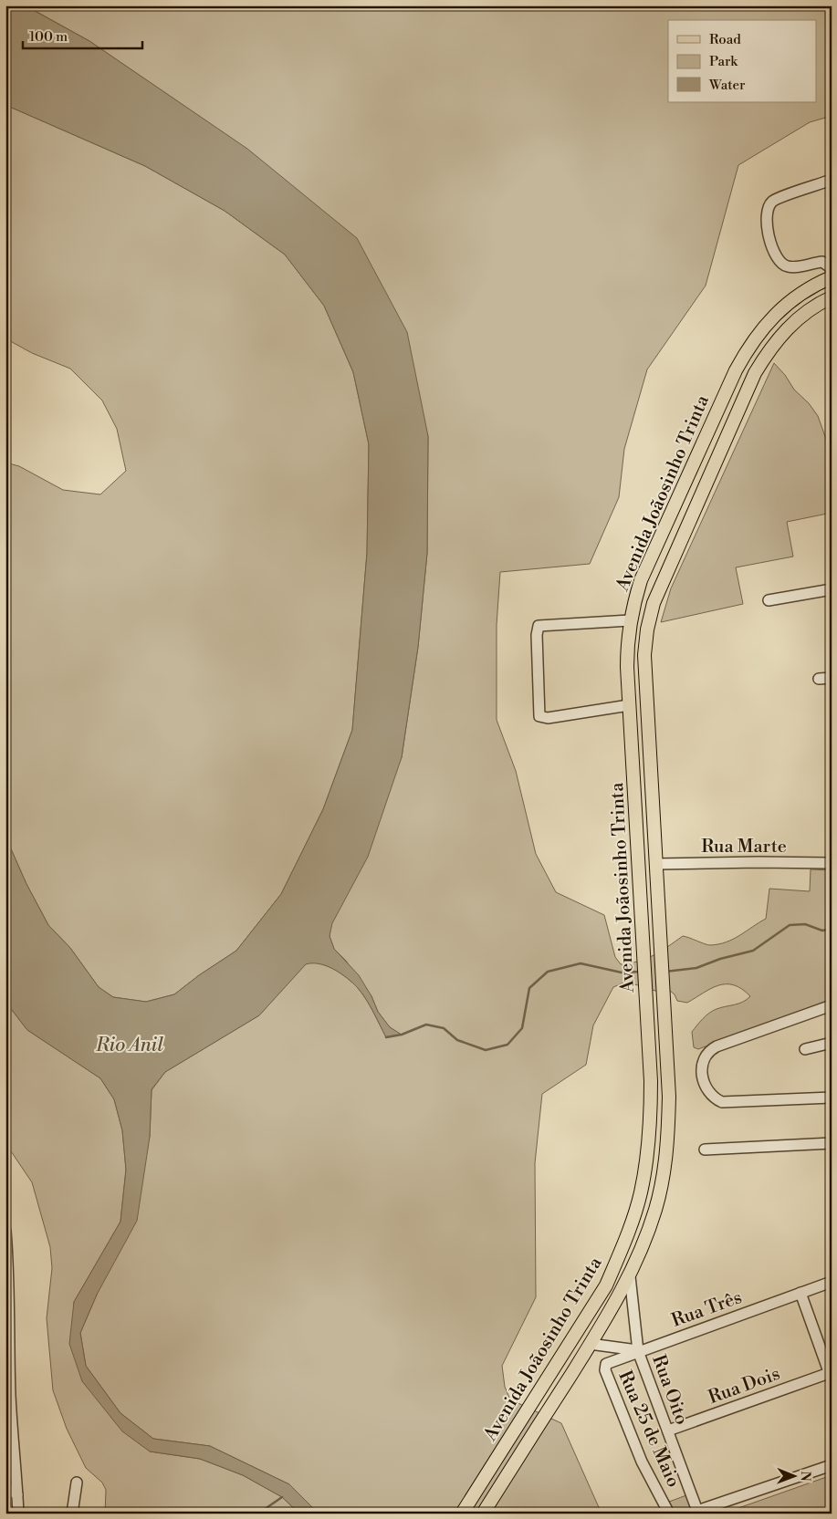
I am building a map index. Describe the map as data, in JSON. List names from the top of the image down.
{
  "streets": {
    "main road": ["Avenida Joãosinho Trinta"],
    "street": [
      "Rua Marte",
      "Rua Três",
      "Rua Dois",
      "Rua Oito",
      "Rua 25 de Maio"
    ]
  },
  "crossings": [
    ["Avenida Joãosinho Trinta", "Rua Marte"],
    ["Avenida Joãosinho Trinta", "Rua Três"],
    ["Avenida Joãosinho Trinta", "Rua Oito"],
    ["Rua Três", "Rua Oito"],
    ["Rua Três", "Rua 25 de Maio"],
    ["Rua Dois", "Rua Oito"],
    ["Rua Oito", "Rua 25 de Maio"]
  ],
  "water": ["Rio Anil"],
  "legend": ["Road", "Park", "Water"],
  "scale_bar": "100 m",
  "north": "right"
}
